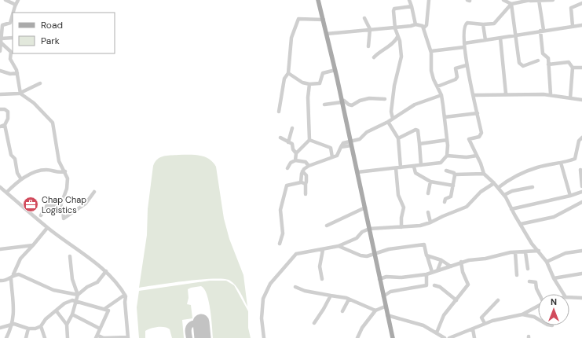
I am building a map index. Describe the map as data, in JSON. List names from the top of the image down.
{
  "places": {
    "office": ["Chap Chap Logistics"]
  },
  "legend": ["Road", "Park"],
  "north": "top"
}
